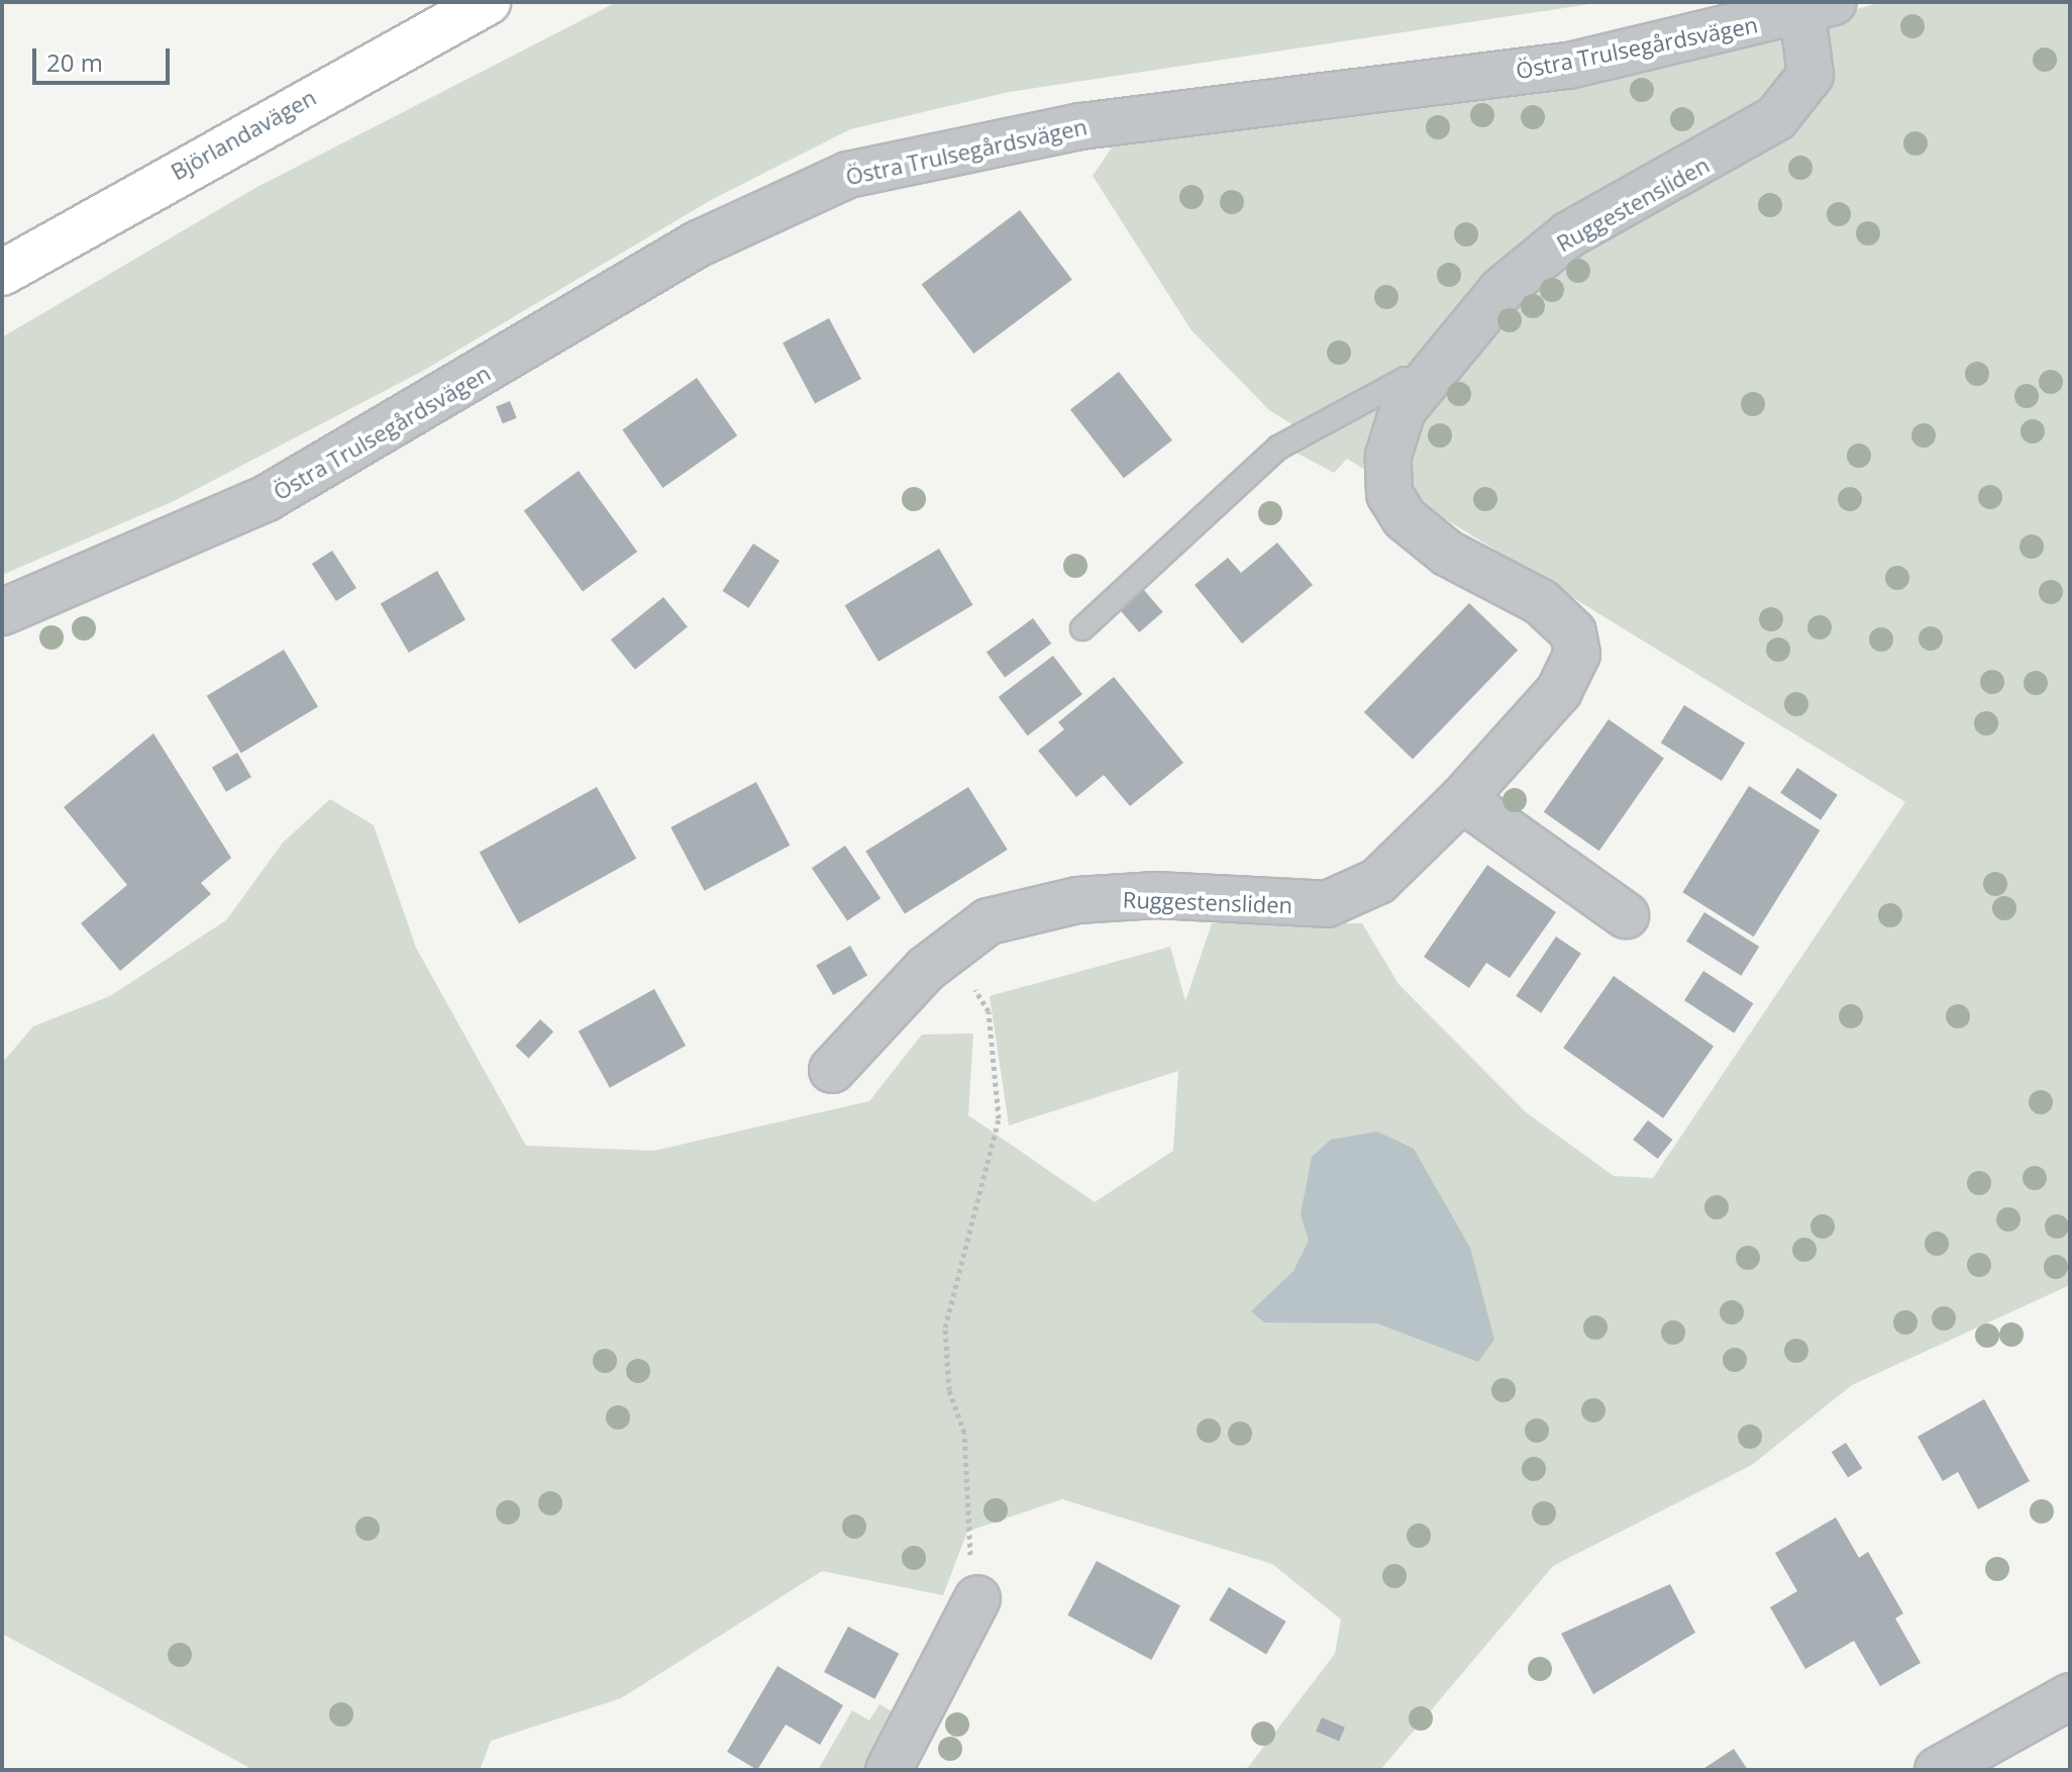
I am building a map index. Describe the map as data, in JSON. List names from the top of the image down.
{
  "streets": {
    "street": ["Östra Trulsegårdsvägen", "Björlandavägen", "Ruggestensliden"]
  },
  "crossings": [
    ["Östra Trulsegårdsvägen", "Ruggestensliden"]
  ],
  "scale_bar": "20 m"
}
